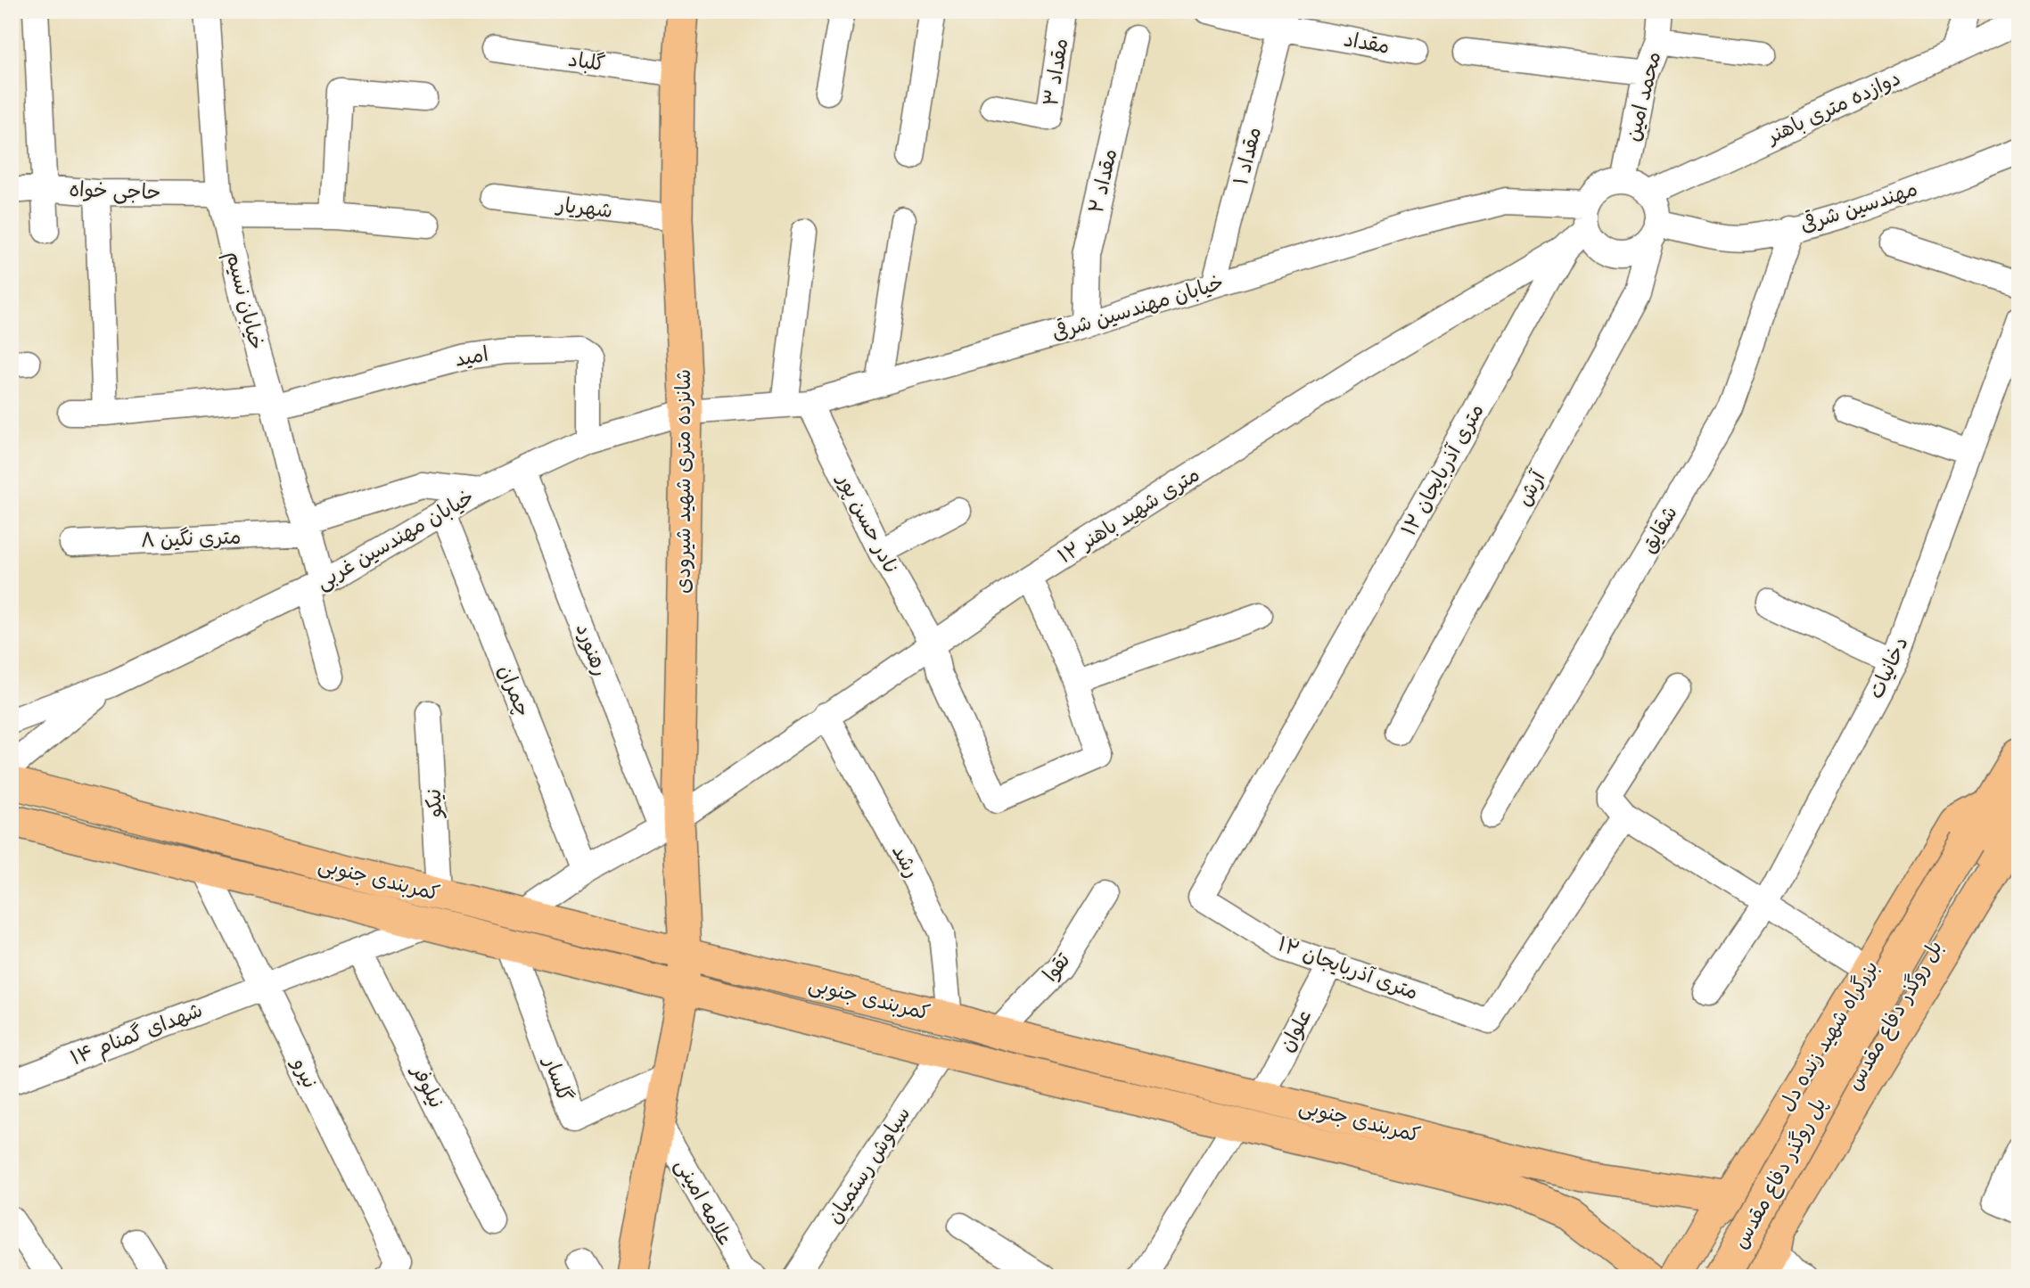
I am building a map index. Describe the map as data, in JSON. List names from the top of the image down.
{
  "streets": {
    "highway": ["بل روگذر دفاع مقدس", "پل روگذر دفاع مقدس"],
    "main road": ["شانزده متری شهید شیرودی", "کمربندی جنوبی", "بزرگراه شهید زنده دل"],
    "street": [
      "مقداد",
      "گلباد",
      "مقداد ۳",
      "محمد امین",
      "دوازده متری باهنر",
      "مقداد ۱",
      "مقداد ۲",
      "حاجی خواه",
      "مهندسین شرقی",
      "شهریار",
      "خیابان نسیم",
      "خیابان مهندسین شرقی",
      "امید",
      "۱۲ متری آذربایجان",
      "آرش",
      "۱۲ متری شهید باهنر",
      "نادر حسن پور",
      "شقایق",
      "۸ متری نگین",
      "خیابان مهندسین غربی",
      "رهنورد",
      "دخانیات",
      "چمران",
      "نیکو",
      "رشد",
      "تقوا",
      "علوان",
      "۱۴ شهدای گمنام",
      "نیرو",
      "گلسار",
      "نیلوفر",
      "سیاوش رستمیان",
      "علامه امینی"
    ]
  },
  "crossings": [
    ["مقداد", "مقداد ۱"],
    ["گلباد", "شانزده متری شهید شیرودی"],
    ["محمد امین", "دوازده متری باهنر"],
    ["محمد امین", "مهندسین شرقی"],
    ["محمد امین", "خیابان مهندسین شرقی"],
    ["محمد امین", "آرش"],
    ["محمد امین", "۱۲ متری شهید باهنر"],
    ["دوازده متری باهنر", "مهندسین شرقی"],
    ["دوازده متری باهنر", "خیابان مهندسین شرقی"],
    ["دوازده متری باهنر", "آرش"],
    ["دوازده متری باهنر", "۱۲ متری شهید باهنر"],
    ["مقداد ۱", "خیابان مهندسین شرقی"],
    ["مقداد ۲", "خیابان مهندسین شرقی"],
    ["حاجی خواه", "خیابان نسیم"],
    ["مهندسین شرقی", "خیابان مهندسین شرقی"],
    ["مهندسین شرقی", "آرش"],
    ["مهندسین شرقی", "۱۲ متری شهید باهنر"],
    ["مهندسین شرقی", "شقایق"],
    ["شهریار", "شانزده متری شهید شیرودی"],
    ["خیابان نسیم", "امید"],
    ["خیابان نسیم", "۸ متری نگین"],
    ["خیابان نسیم", "خیابان مهندسین غربی"],
    ["خیابان مهندسین شرقی", "شانزده متری شهید شیرودی"],
    ["خیابان مهندسین شرقی", "آرش"],
    ["خیابان مهندسین شرقی", "۱۲ متری شهید باهنر"],
    ["خیابان مهندسین شرقی", "نادر حسن پور"],
    ["خیابان مهندسین شرقی", "خیابان مهندسین غربی"],
    ["امید", "خیابان مهندسین غربی"],
    ["۱۲ متری آذربایجان", "۱۲ متری شهید باهنر"],
    ["۱۲ متری آذربایجان", "علوان"],
    ["شانزده متری شهید شیرودی", "۱۲ متری شهید باهنر"],
    ["شانزده متری شهید شیرودی", "خیابان مهندسین غربی"],
    ["شانزده متری شهید شیرودی", "رهنورد"],
    ["شانزده متری شهید شیرودی", "کمربندی جنوبی"],
    ["شانزده متری شهید شیرودی", "گلسار"],
    ["شانزده متری شهید شیرودی", "علامه امینی"],
    ["آرش", "۱۲ متری شهید باهنر"],
    ["۱۲ متری شهید باهنر", "نادر حسن پور"],
    ["۱۲ متری شهید باهنر", "رهنورد"],
    ["۱۲ متری شهید باهنر", "چمران"],
    ["۱۲ متری شهید باهنر", "رشد"],
    ["۱۲ متری شهید باهنر", "کمربندی جنوبی"],
    ["۸ متری نگین", "خیابان مهندسین غربی"],
    ["خیابان مهندسین غربی", "رهنورد"],
    ["خیابان مهندسین غربی", "چمران"],
    ["نیکو", "کمربندی جنوبی"],
    ["نیکو", "۱۴ شهدای گمنام"],
    ["رشد", "کمربندی جنوبی"],
    ["کمربندی جنوبی", "تقوا"],
    ["کمربندی جنوبی", "علوان"],
    ["کمربندی جنوبی", "۱۴ شهدای گمنام"],
    ["کمربندی جنوبی", "بزرگراه شهید زنده دل"],
    ["کمربندی جنوبی", "نیرو"],
    ["کمربندی جنوبی", "گلسار"],
    ["کمربندی جنوبی", "سیاوش رستمیان"],
    ["بل روگذر دفاع مقدس", "پل روگذر دفاع مقدس"],
    ["۱۴ شهدای گمنام", "نیرو"],
    ["۱۴ شهدای گمنام", "نیلوفر"]
  ]
}
